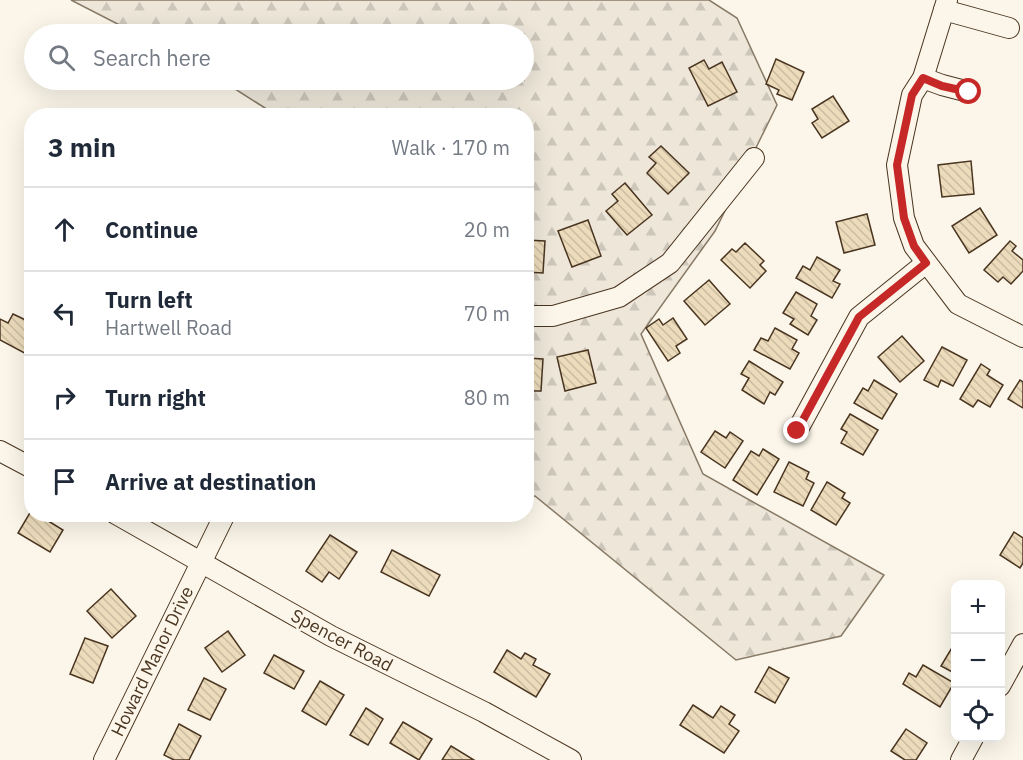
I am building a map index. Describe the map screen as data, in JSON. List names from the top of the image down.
{
  "streets": {
    "street": ["Spencer Road", "Howard Manor Drive"]
  },
  "crossings": [
    ["Spencer Road", "Howard Manor Drive"]
  ],
  "page": {
    "search": "Search here",
    "heading": ["3 min", "Walk · 170 m"],
    "list": [
      ["Continue", "20 m"],
      ["Turn left", "Hartwell Road", "70 m"],
      ["Turn right", "80 m"],
      "Arrive at destination"
    ],
    "map_buttons": ["+", "−"]
  }
}
